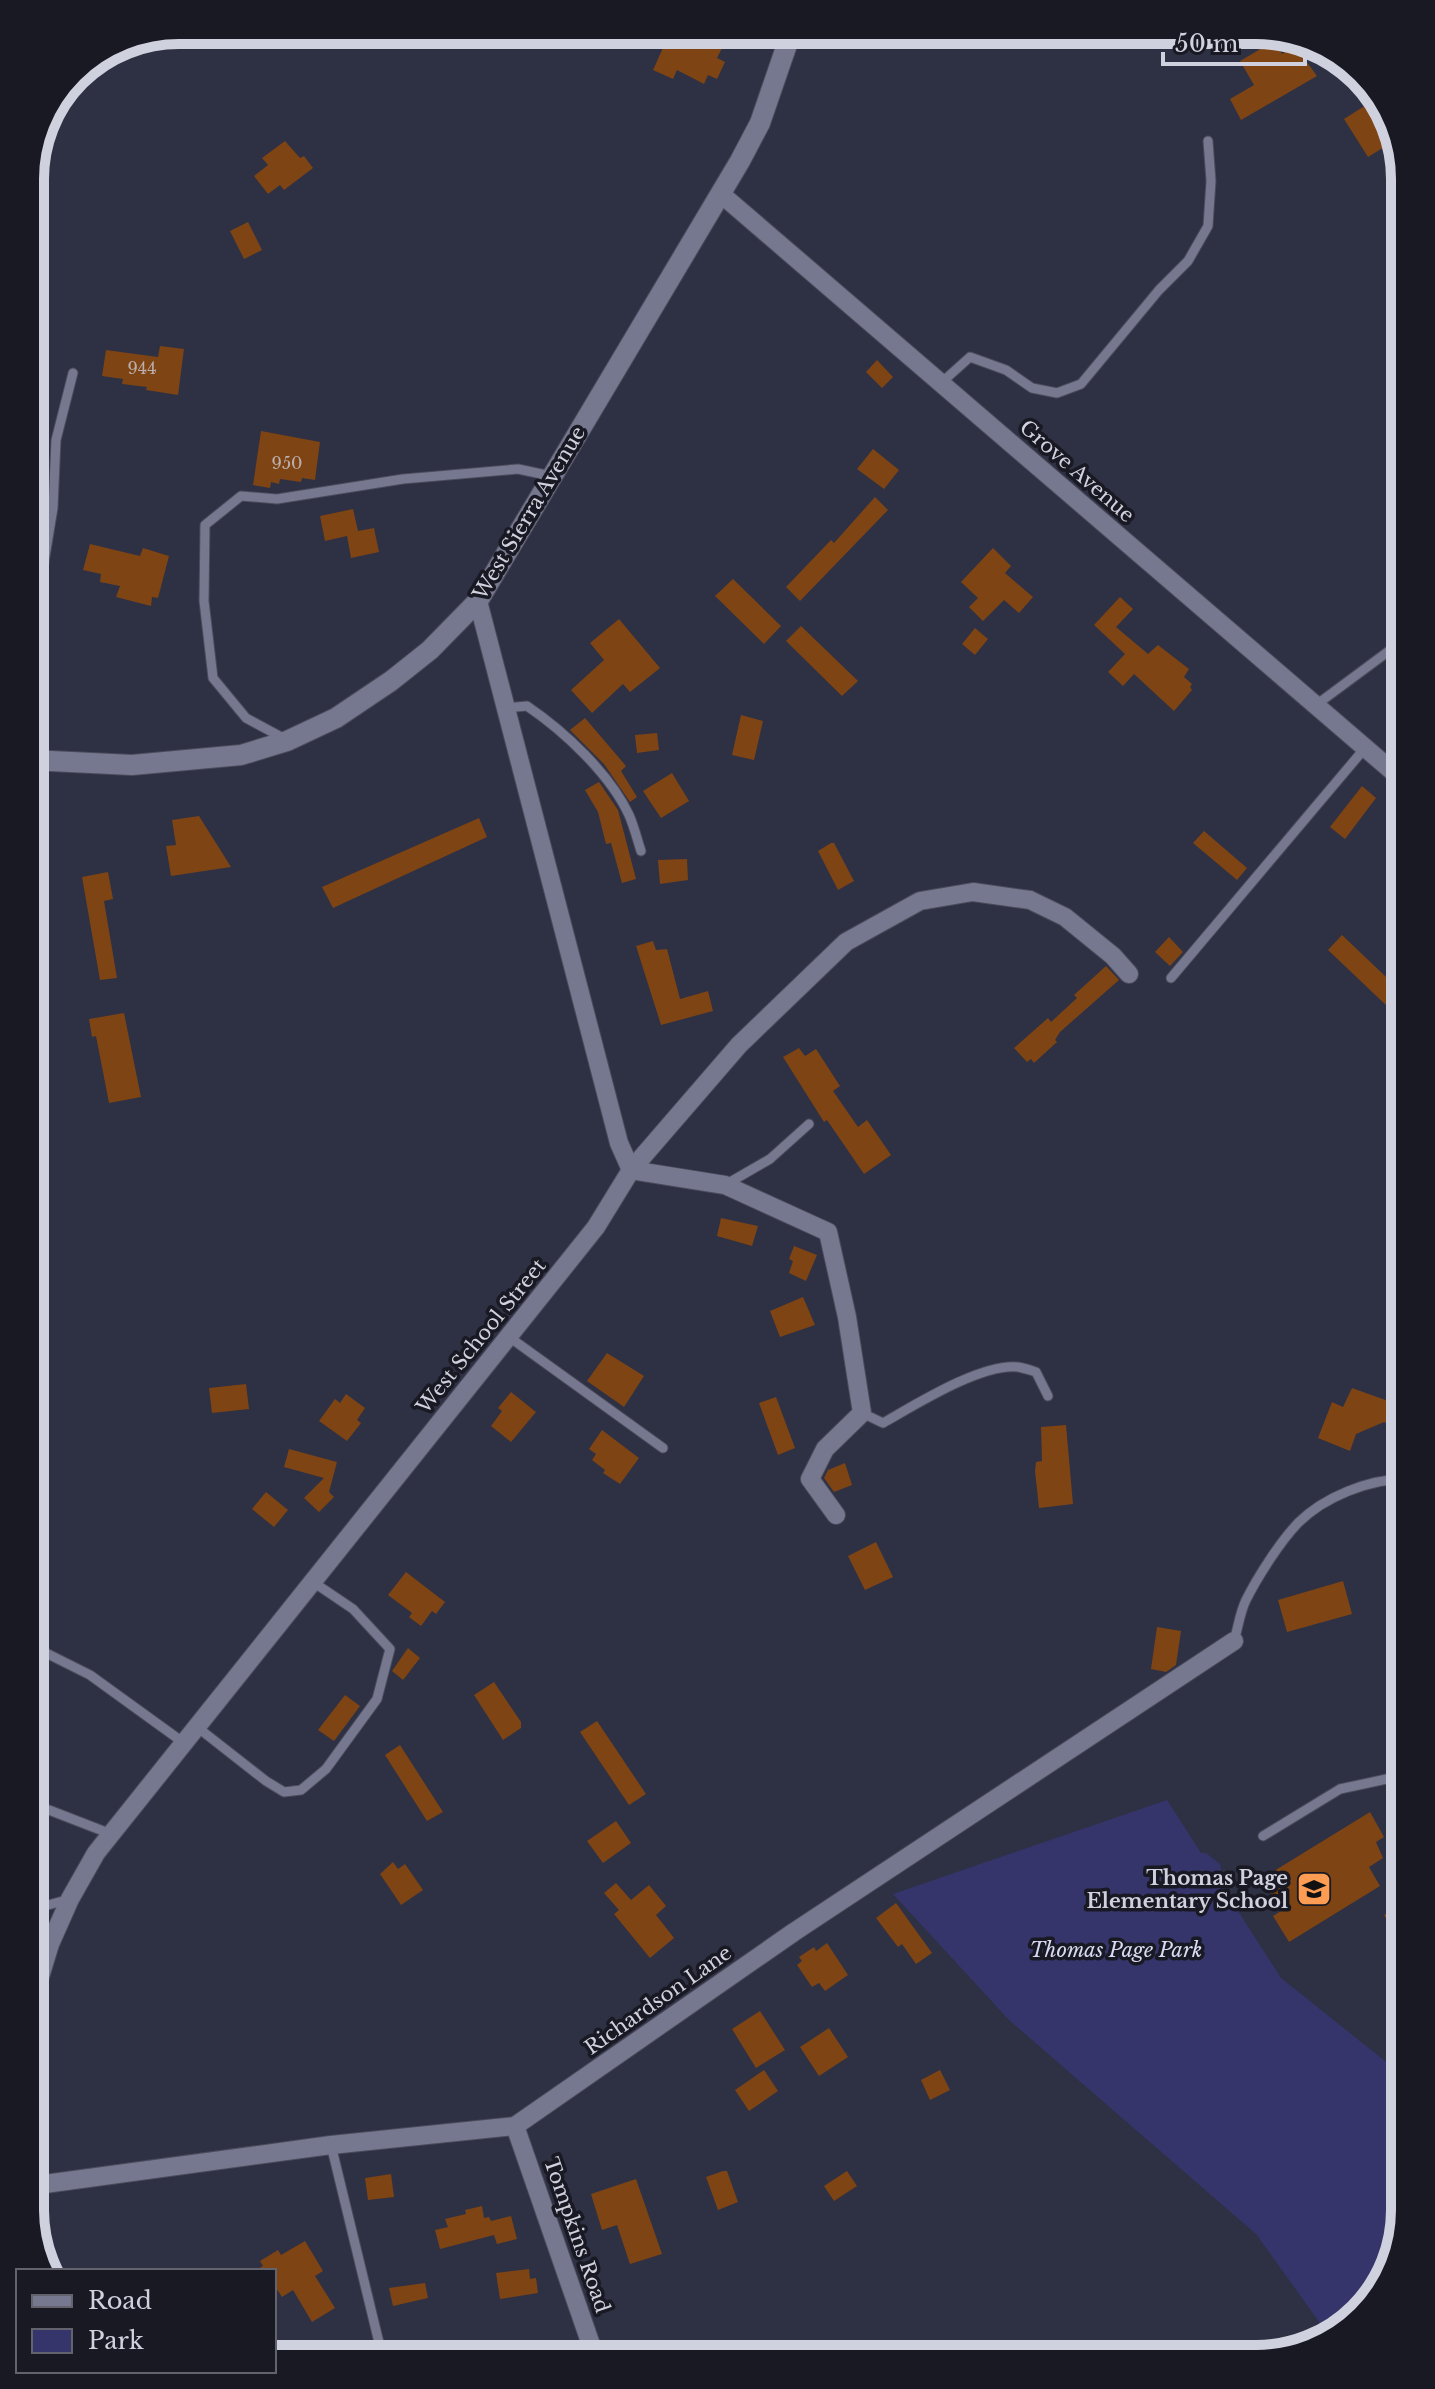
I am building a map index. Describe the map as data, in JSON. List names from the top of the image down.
{
  "streets": {
    "main road": ["West Sierra Avenue"],
    "street": [
      "Grove Avenue",
      "West School Street",
      "Richardson Lane",
      "Tompkins Road"
    ]
  },
  "crossings": [
    ["Grove Avenue", "West Sierra Avenue"],
    ["Richardson Lane", "Tompkins Road"]
  ],
  "parks": ["Thomas Page Park"],
  "places": {
    "school or university": ["Thomas Page Elementary School"]
  },
  "house_numbers": ["944", "950"],
  "legend": ["Road", "Park"],
  "scale_bar": "50 m"
}
